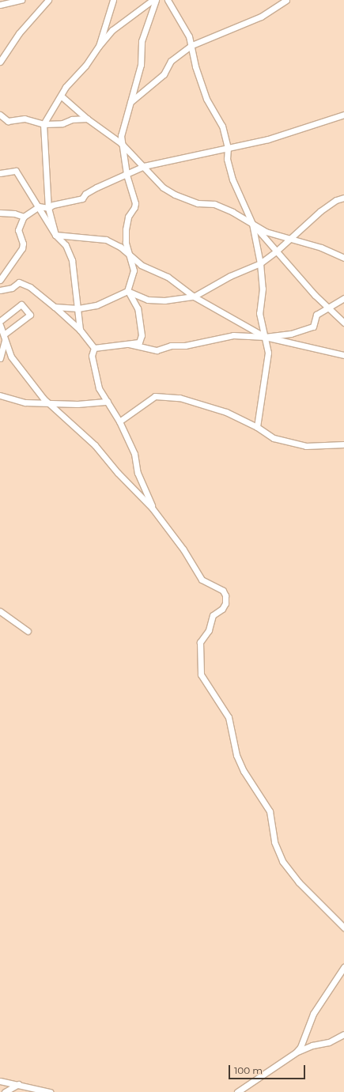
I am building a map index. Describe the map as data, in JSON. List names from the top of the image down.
{
  "scale_bar": "100 m"
}
